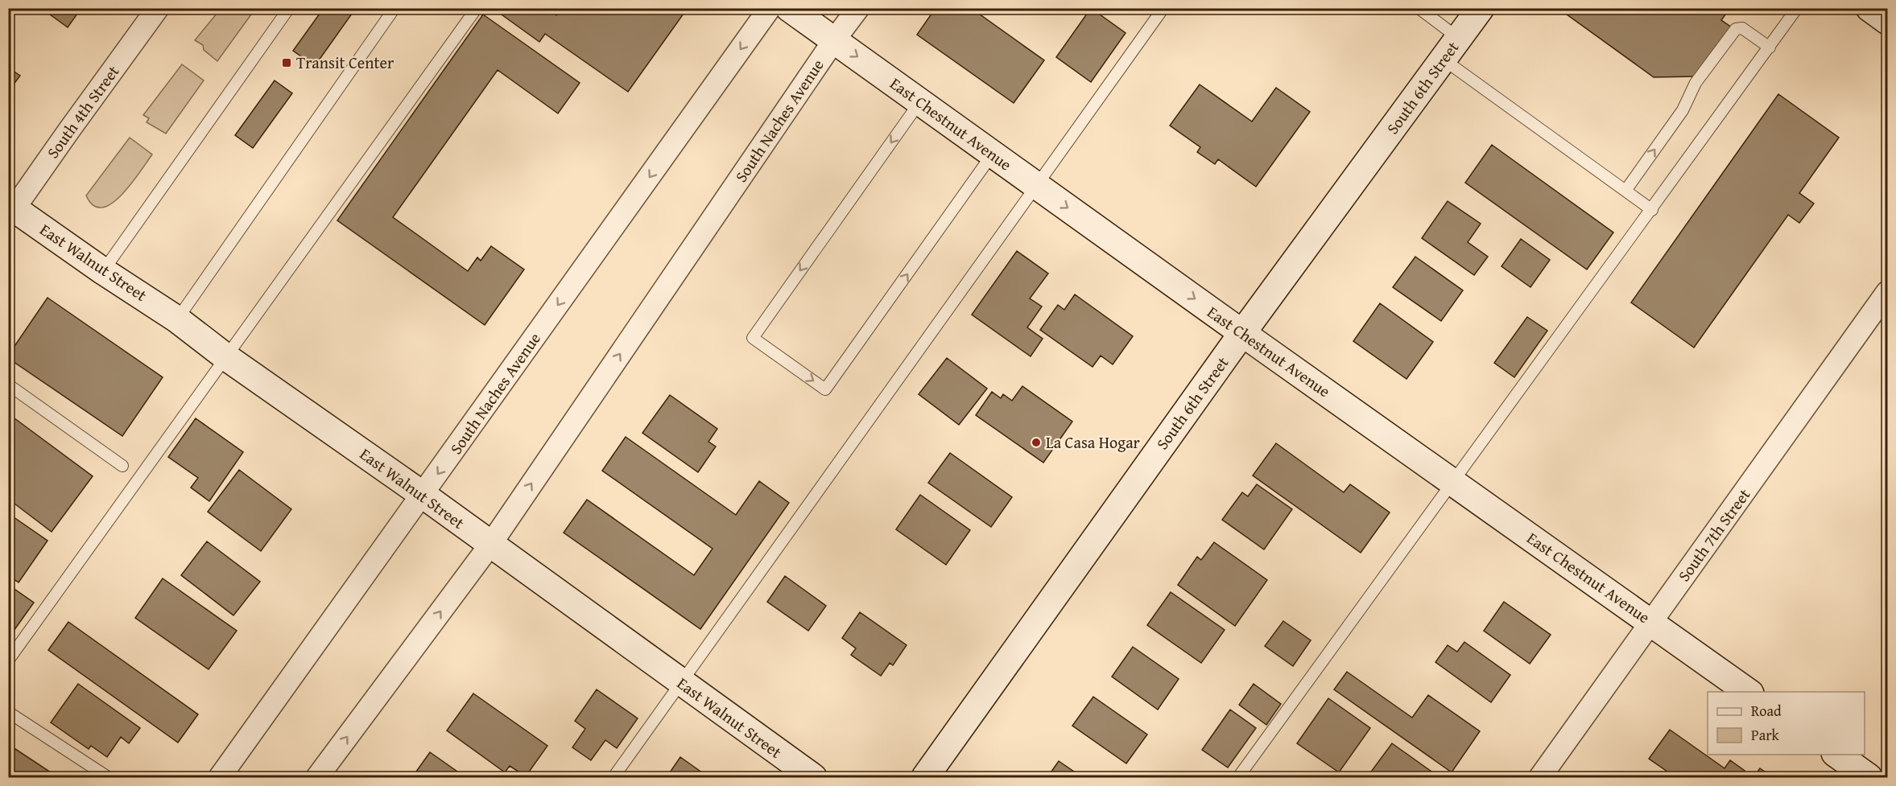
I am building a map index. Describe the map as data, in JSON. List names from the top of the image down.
{
  "streets": {
    "street": [
      "South 6th Street",
      "South 4th Street",
      "South Naches Avenue",
      "East Chestnut Avenue",
      "East Walnut Street",
      "South 7th Street"
    ]
  },
  "crossings": [
    ["South 6th Street", "East Chestnut Avenue"],
    ["South 4th Street", "East Walnut Street"],
    ["South Naches Avenue", "East Chestnut Avenue"],
    ["South Naches Avenue", "East Walnut Street"],
    ["East Chestnut Avenue", "South 7th Street"]
  ],
  "places": {
    "transit": ["Transit Center"],
    "other": ["La Casa Hogar"]
  },
  "legend": ["Road", "Park"]
}
